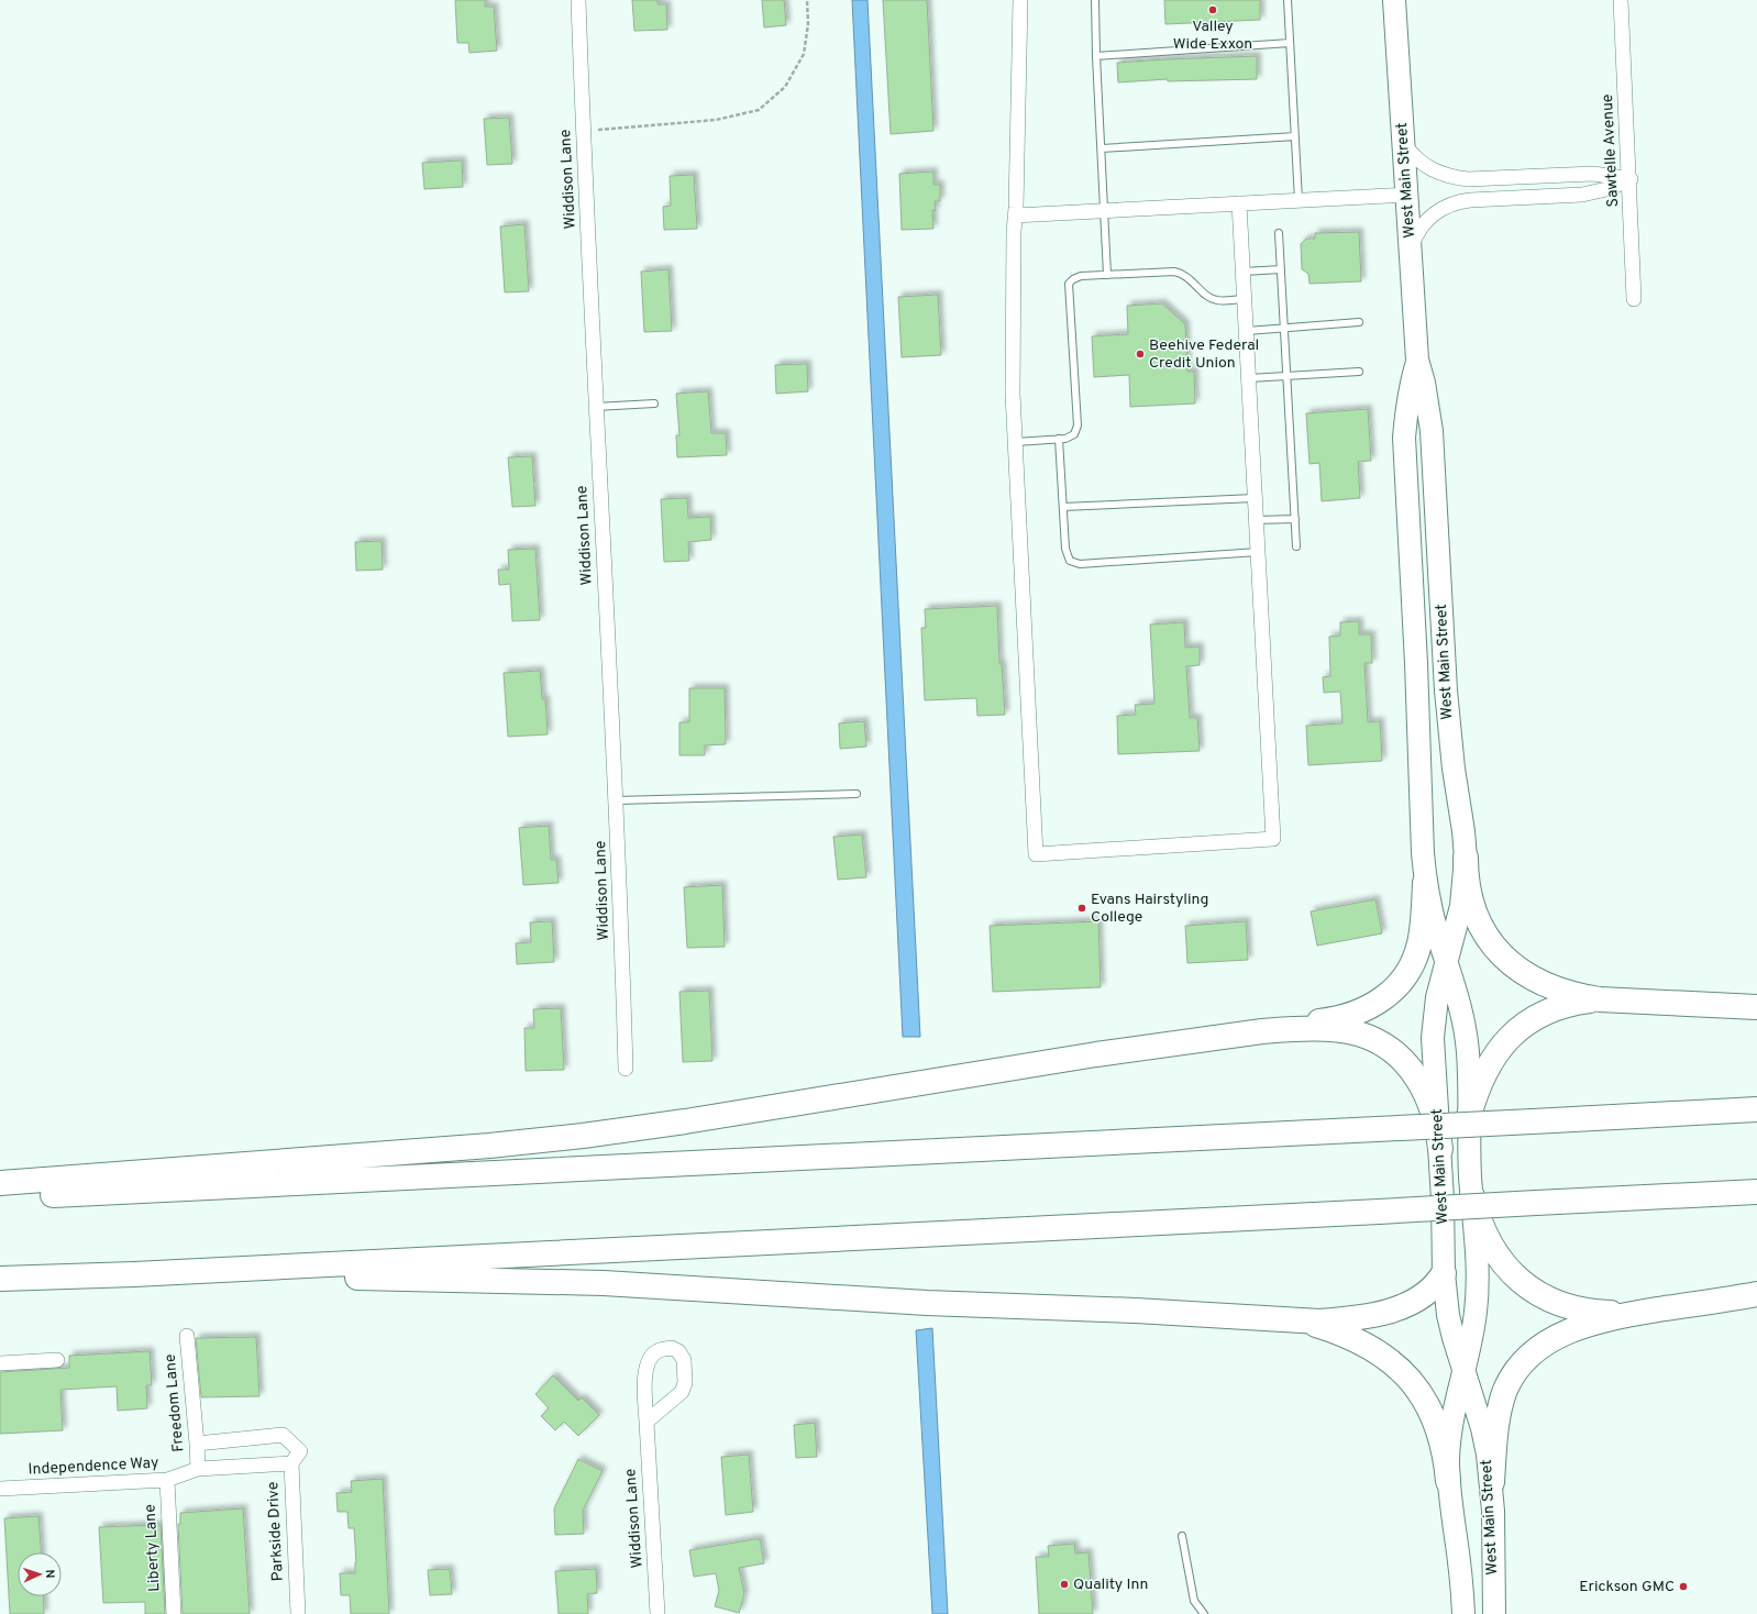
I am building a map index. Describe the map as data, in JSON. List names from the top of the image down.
{
  "streets": {
    "main road": ["West Main Street"],
    "street": [
      "Sawtelle Avenue",
      "Widdison Lane",
      "Freedom Lane",
      "Independence Way",
      "Parkside Drive",
      "Liberty Lane"
    ]
  },
  "crossings": [
    ["Freedom Lane", "Independence Way"],
    ["Freedom Lane", "Parkside Drive"],
    ["Independence Way", "Parkside Drive"],
    ["Independence Way", "Liberty Lane"]
  ],
  "places": [
    "Valley Wide Exxon",
    "Beehive Federal Credit Union",
    "Evans Hairstyling College",
    "Quality Inn",
    "Erickson GMC"
  ],
  "north": "right"
}
